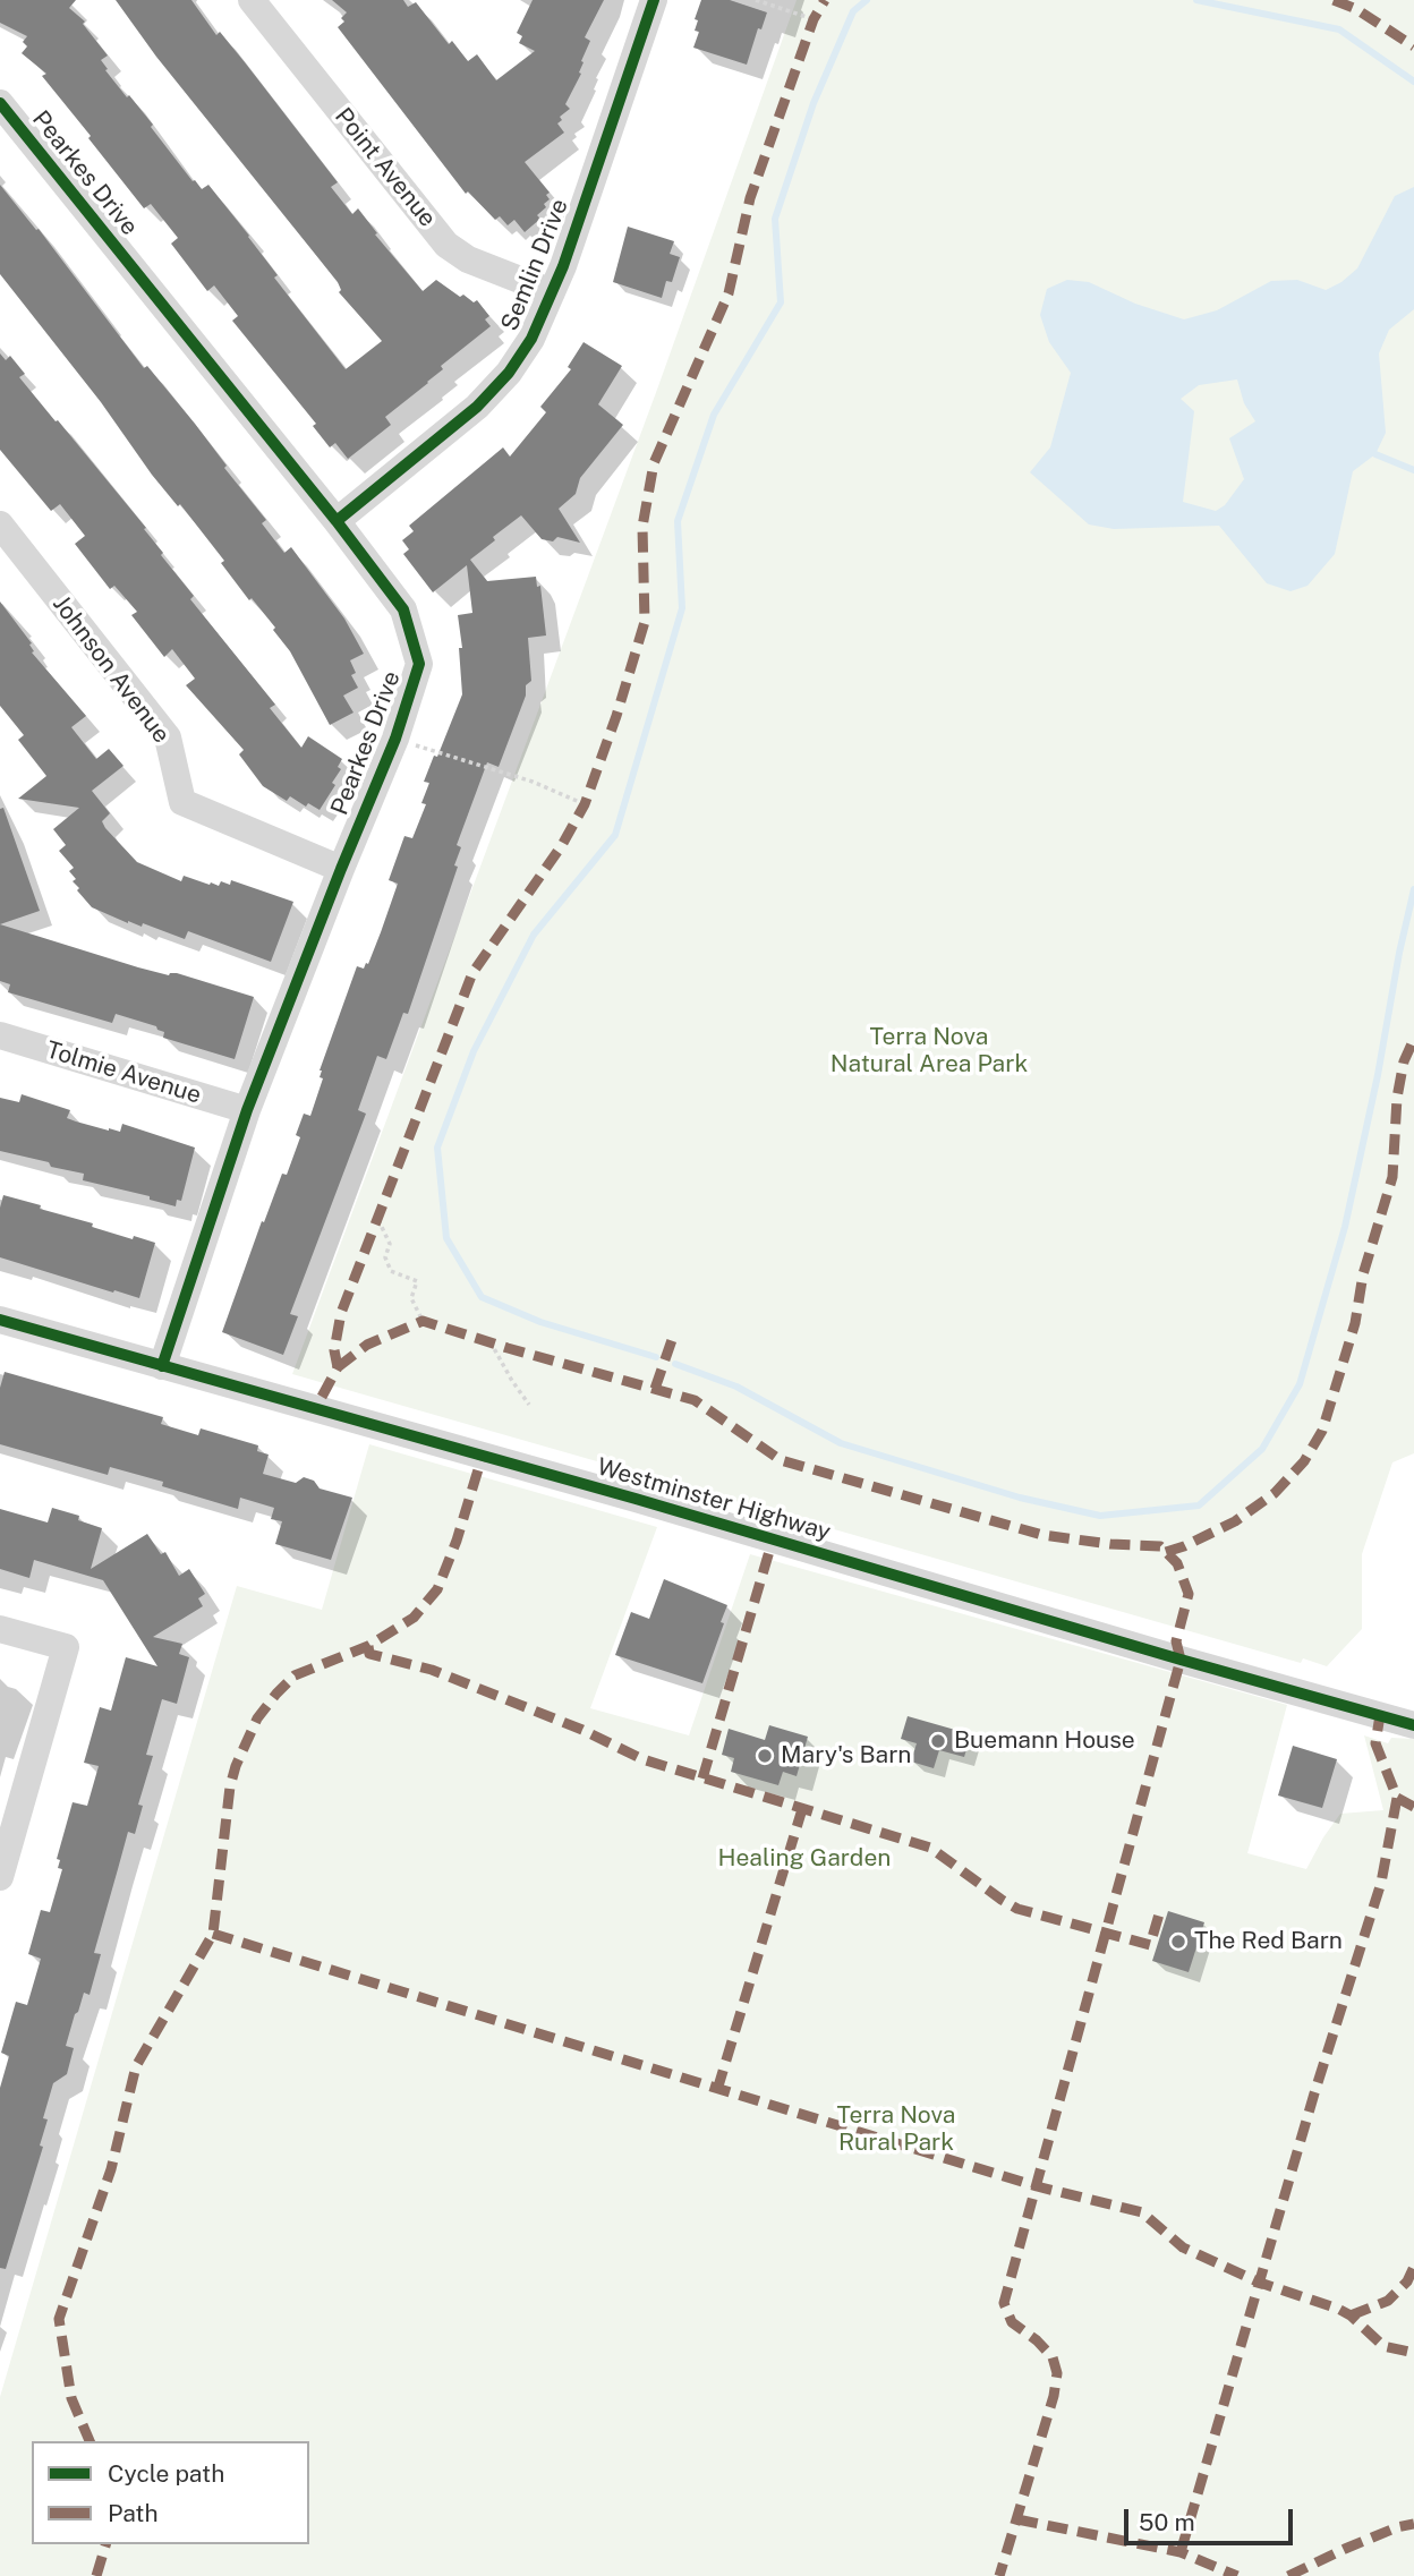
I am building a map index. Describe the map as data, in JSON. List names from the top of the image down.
{
  "streets": {
    "street": [
      "Point Avenue",
      "Pearkes Drive",
      "Semlin Drive",
      "Johnson Avenue",
      "Tolmie Avenue",
      "Westminster Highway"
    ]
  },
  "crossings": [
    ["Point Avenue", "Semlin Drive"],
    ["Pearkes Drive", "Semlin Drive"],
    ["Pearkes Drive", "Johnson Avenue"],
    ["Pearkes Drive", "Tolmie Avenue"],
    ["Pearkes Drive", "Westminster Highway"]
  ],
  "parks": ["Terra Nova Natural Area Park", "Healing Garden", "Terra Nova Rural Park"],
  "places": ["Buemann House", "Mary's Barn", "The Red Barn"],
  "legend": ["Cycle path", "Path"],
  "scale_bar": "50 m"
}
